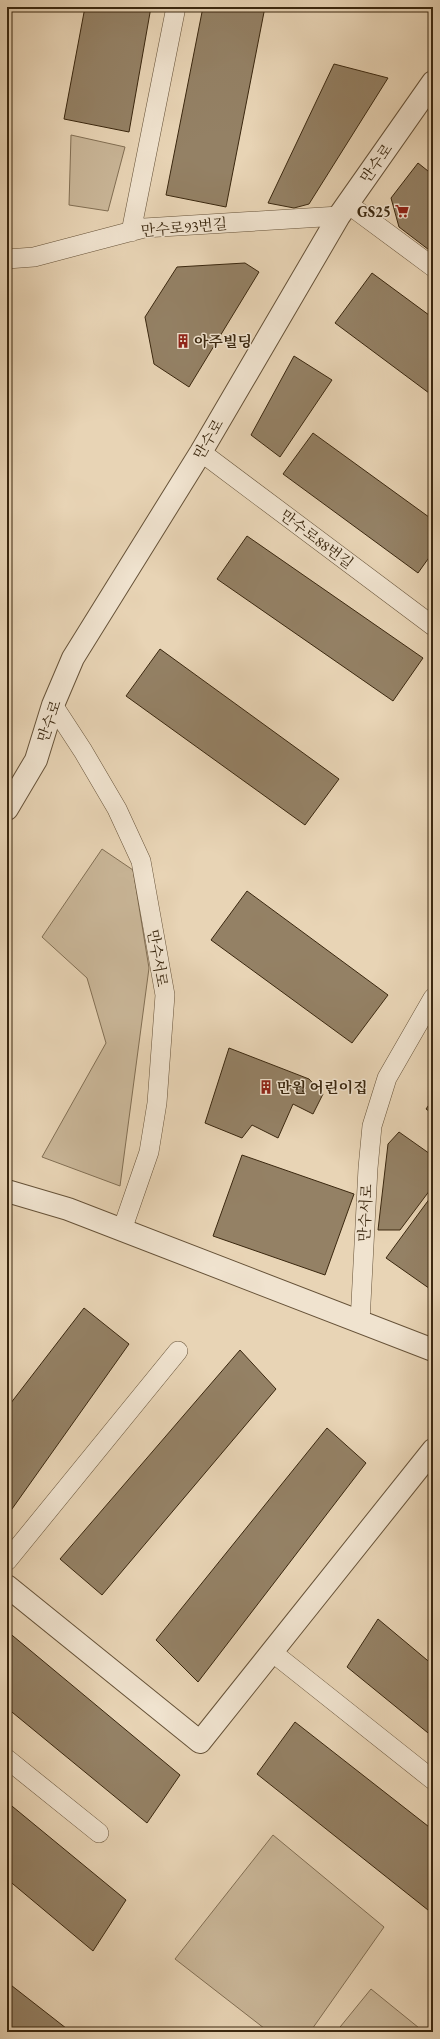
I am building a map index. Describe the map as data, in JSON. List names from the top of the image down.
{
  "streets": {
    "street": ["만수로"],
    "lane": ["만수로93번길", "만수로88번길", "만수서로"]
  },
  "crossings": [
    ["만수로", "만수로93번길"],
    ["만수로", "만수로88번길"],
    ["만수로", "만수서로"]
  ],
  "places": {
    "supermarket": ["GS25"],
    "building": ["아주빌딩", "만월 어린이집"]
  }
}
